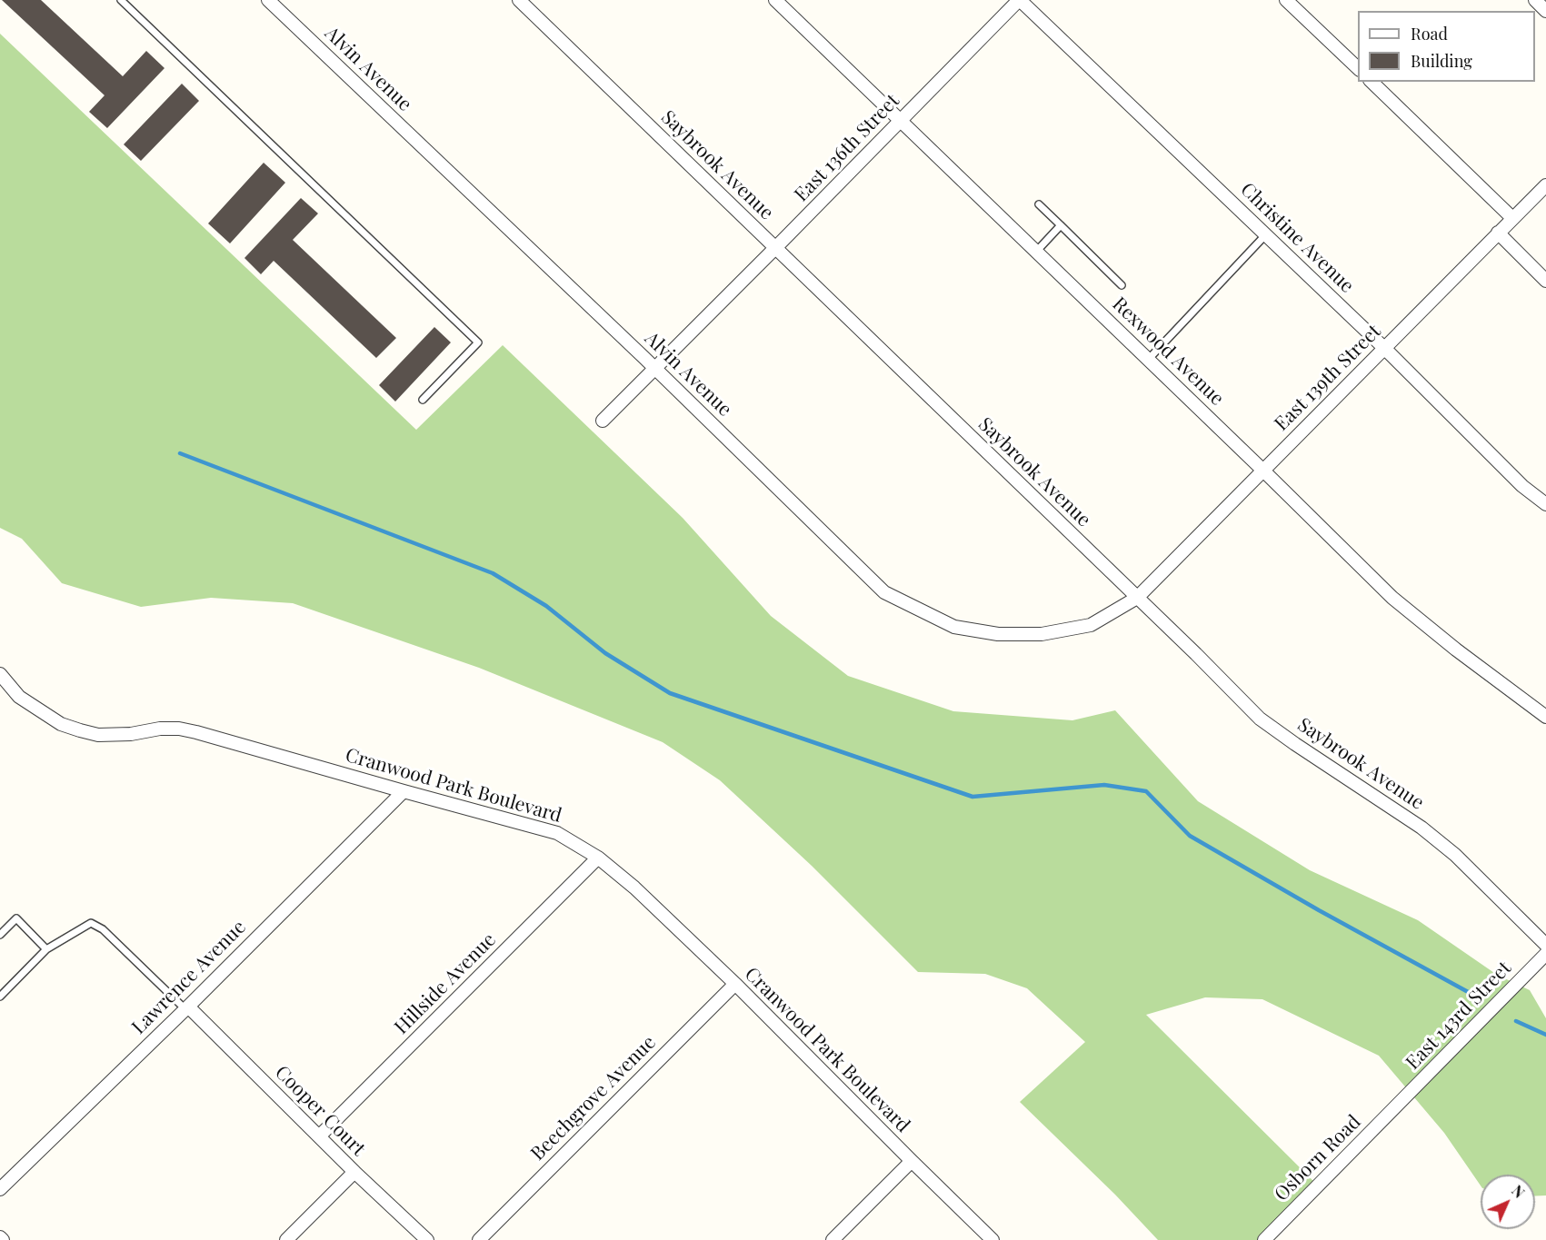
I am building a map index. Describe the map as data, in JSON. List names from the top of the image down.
{
  "streets": {
    "street": [
      "Alvin Avenue",
      "East 136th Street",
      "Saybrook Avenue",
      "Christine Avenue",
      "Rexwood Avenue",
      "East 139th Street",
      "Cranwood Park Boulevard",
      "Lawrence Avenue",
      "Hillside Avenue",
      "East 143rd Street",
      "Beechgrove Avenue",
      "Cooper Court",
      "Osborn Road"
    ]
  },
  "crossings": [
    ["Alvin Avenue", "East 136th Street"],
    ["Alvin Avenue", "Saybrook Avenue"],
    ["Alvin Avenue", "East 139th Street"],
    ["East 136th Street", "Saybrook Avenue"],
    ["East 136th Street", "Christine Avenue"],
    ["East 136th Street", "Rexwood Avenue"],
    ["Saybrook Avenue", "East 139th Street"],
    ["Christine Avenue", "East 139th Street"],
    ["Rexwood Avenue", "East 139th Street"],
    ["Cranwood Park Boulevard", "Lawrence Avenue"],
    ["Cranwood Park Boulevard", "Hillside Avenue"],
    ["Cranwood Park Boulevard", "Beechgrove Avenue"],
    ["Lawrence Avenue", "Cooper Court"],
    ["Hillside Avenue", "Cooper Court"],
    ["East 143rd Street", "Osborn Road"]
  ],
  "legend": ["Road", "Building"],
  "north": "top right"
}
